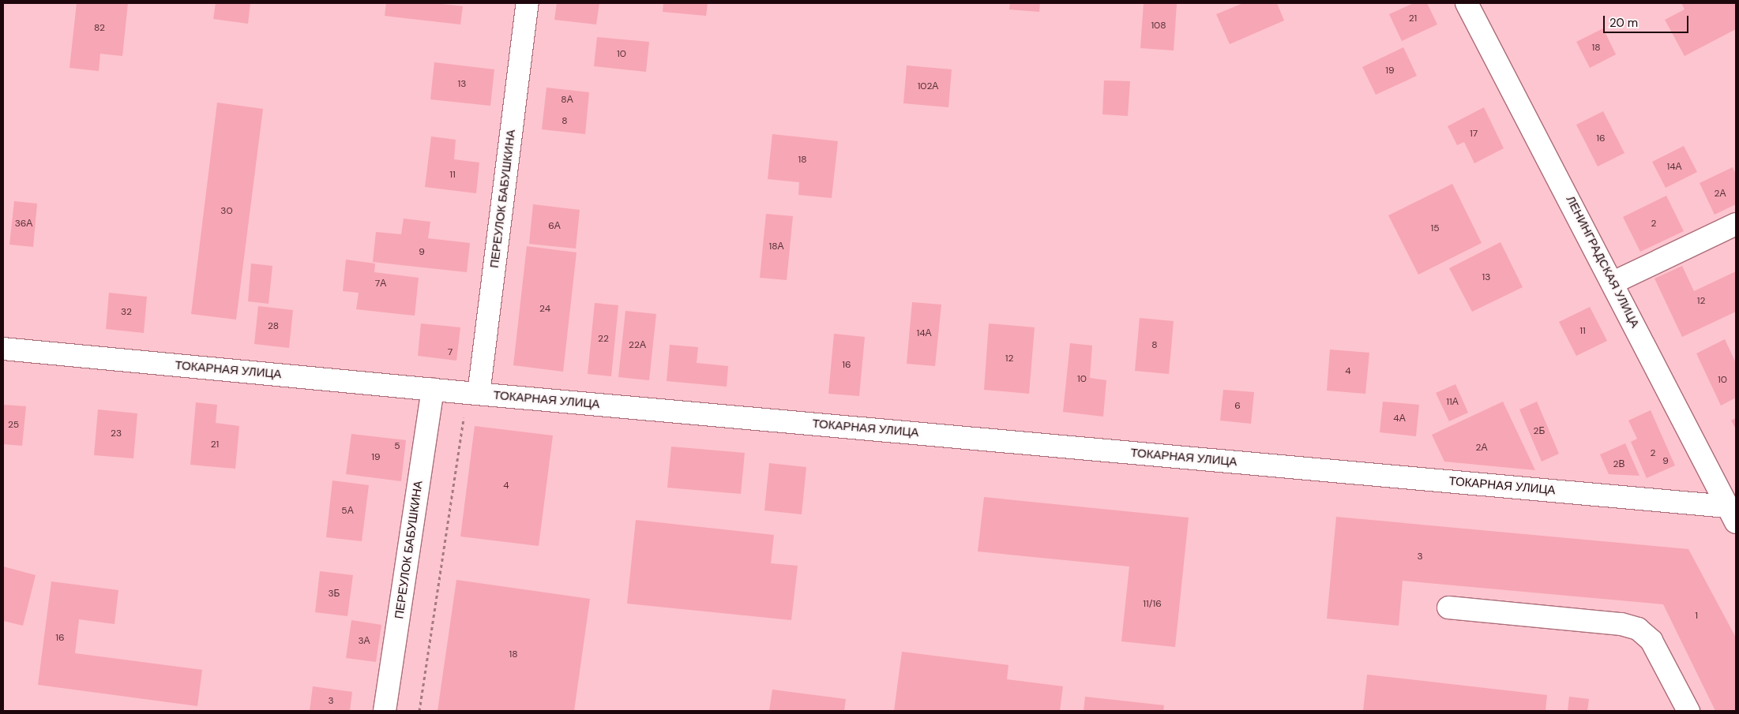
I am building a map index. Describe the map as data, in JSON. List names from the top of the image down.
{
  "streets": {
    "street": ["ПЕРЕУЛОК БАБУШКИНА", "ЛЕНИНГРАДСКАЯ УЛИЦА", "ТОКАРНАЯ УЛИЦА"]
  },
  "crossings": [
    ["ПЕРЕУЛОК БАБУШКИНА", "ТОКАРНАЯ УЛИЦА"],
    ["ЛЕНИНГРАДСКАЯ УЛИЦА", "ТОКАРНАЯ УЛИЦА"]
  ],
  "house_numbers": [
    "21",
    "108",
    "82",
    "18",
    "10",
    "19",
    "13",
    "102А",
    "8А",
    "8",
    "17",
    "16",
    "18",
    "14А",
    "11",
    "2А",
    "30",
    "36А",
    "2",
    "6А",
    "15",
    "18А",
    "9",
    "13",
    "7А",
    "12",
    "24",
    "32",
    "28",
    "11",
    "14А",
    "22",
    "22А",
    "8",
    "7",
    "12",
    "16",
    "4",
    "10",
    "10",
    "11А",
    "6",
    "4А",
    "25",
    "2Б",
    "23",
    "21",
    "5",
    "2А",
    "2",
    "19",
    "9",
    "2В",
    "4",
    "5А",
    "3",
    "3Б",
    "11/16",
    "1",
    "16",
    "3А",
    "18",
    "3"
  ],
  "scale_bar": "20 m"
}
